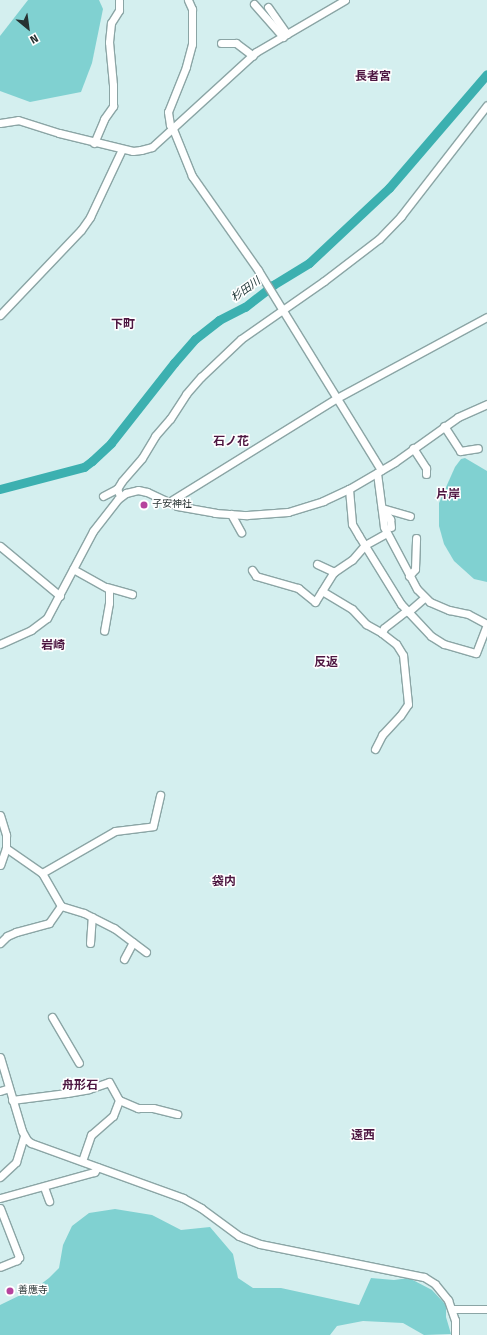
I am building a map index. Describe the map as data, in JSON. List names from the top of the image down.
{
  "districts": [
    "長者宮",
    "下町",
    "石ノ花",
    "片岸",
    "岩崎",
    "反返",
    "袋内",
    "舟形石",
    "遠西"
  ],
  "water": ["杉田川"],
  "places": ["子安神社", "善應寺"],
  "north": "bottom right"
}
